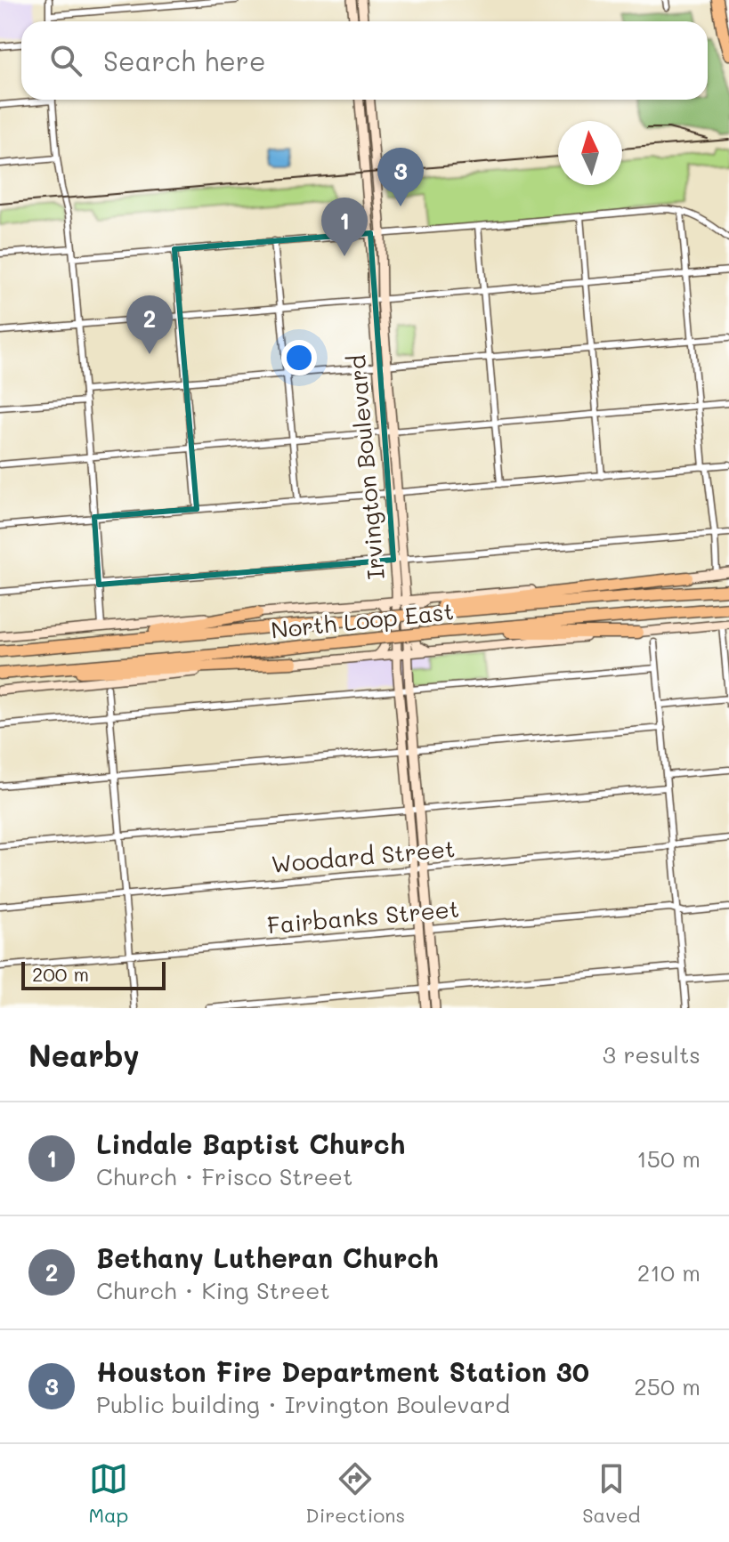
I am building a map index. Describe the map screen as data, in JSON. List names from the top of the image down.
{
  "streets": {
    "highway": ["North Loop East"],
    "main road": ["Irvington Boulevard"],
    "street": ["Woodard Street", "Fairbanks Street"]
  },
  "crossings": [
    ["Irvington Boulevard", "Woodard Street"],
    ["Irvington Boulevard", "Fairbanks Street"]
  ],
  "scale_bar": "200 m",
  "north": "top",
  "page": {
    "search": "Search here",
    "pins": ["3", "1", "2"],
    "scale": "200 m",
    "heading": ["Nearby", "3 results"],
    "list": [
      {
        "mark": "1",
        "name": "Lindale Baptist Church",
        "note": "Church · Frisco Street",
        "value": "150 m"
      },
      {
        "mark": "2",
        "name": "Bethany Lutheran Church",
        "note": "Church · King Street",
        "value": "210 m"
      },
      {
        "mark": "3",
        "name": "Houston Fire Department Station 30",
        "note": "Public building · Irvington Boulevard",
        "value": "250 m"
      }
    ],
    "nav": ["Map", "Directions", "Saved"]
  }
}
